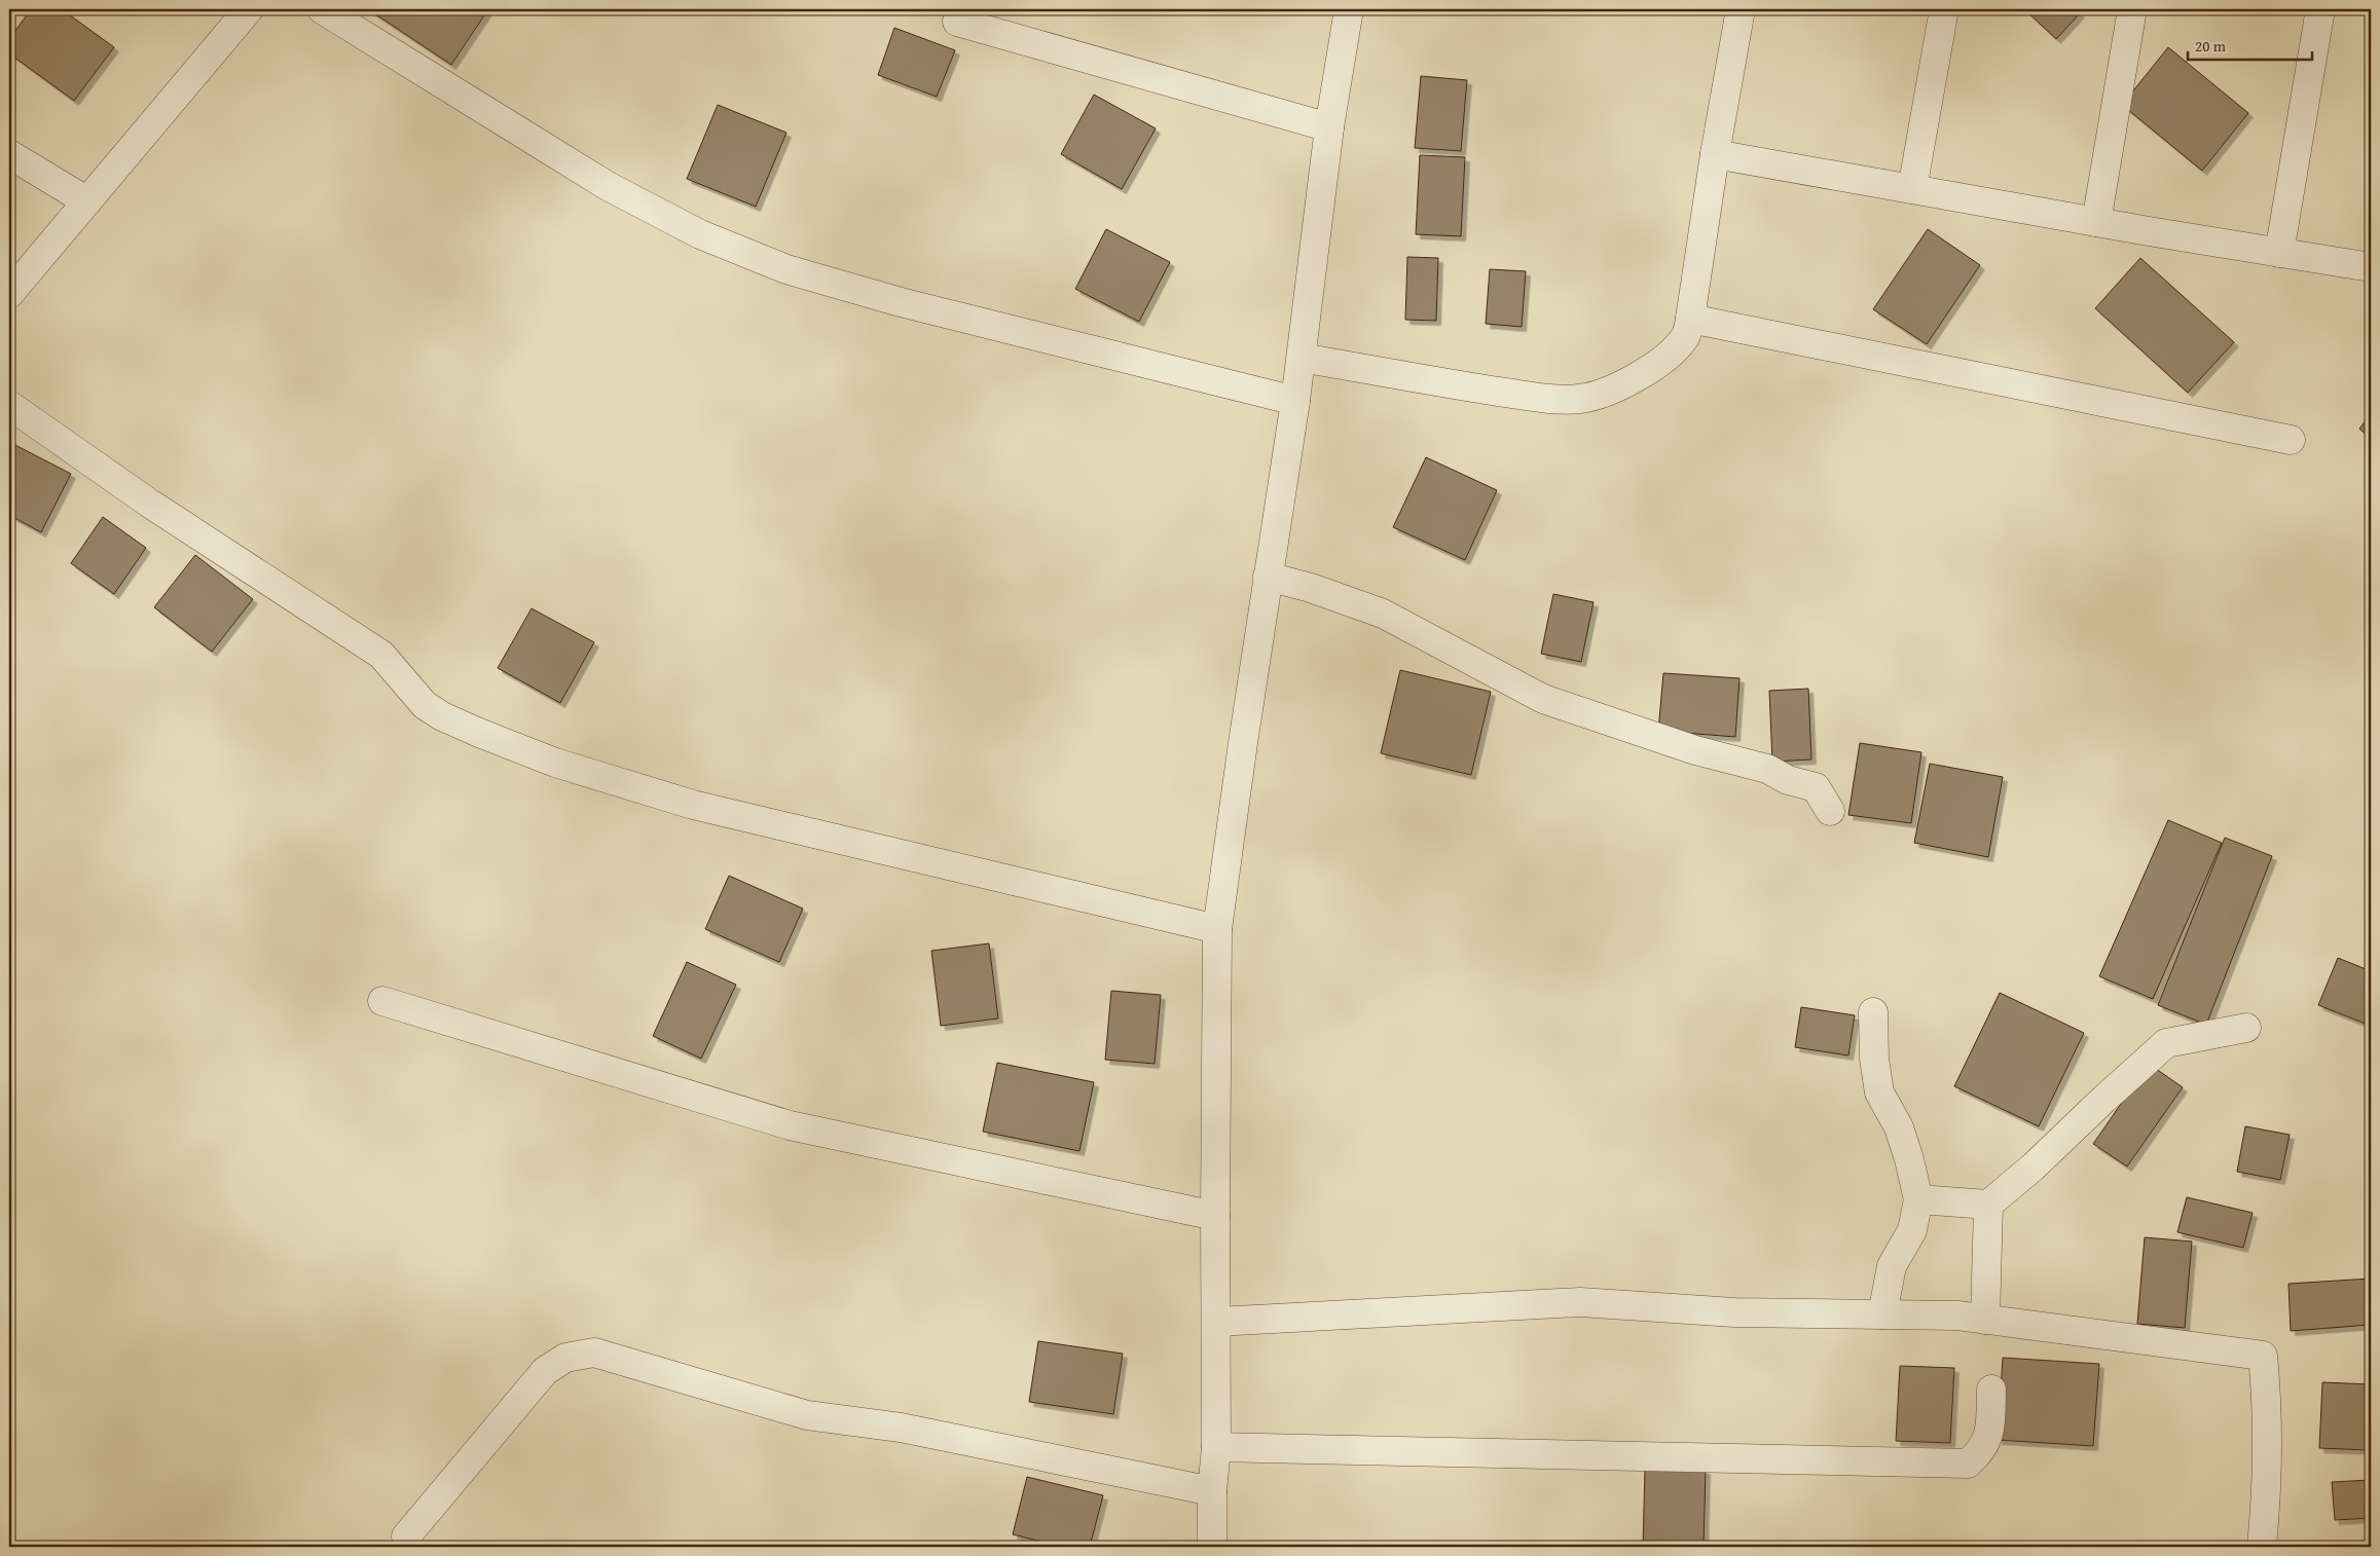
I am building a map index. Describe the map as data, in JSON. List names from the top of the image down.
{
  "scale_bar": "20 m"
}
